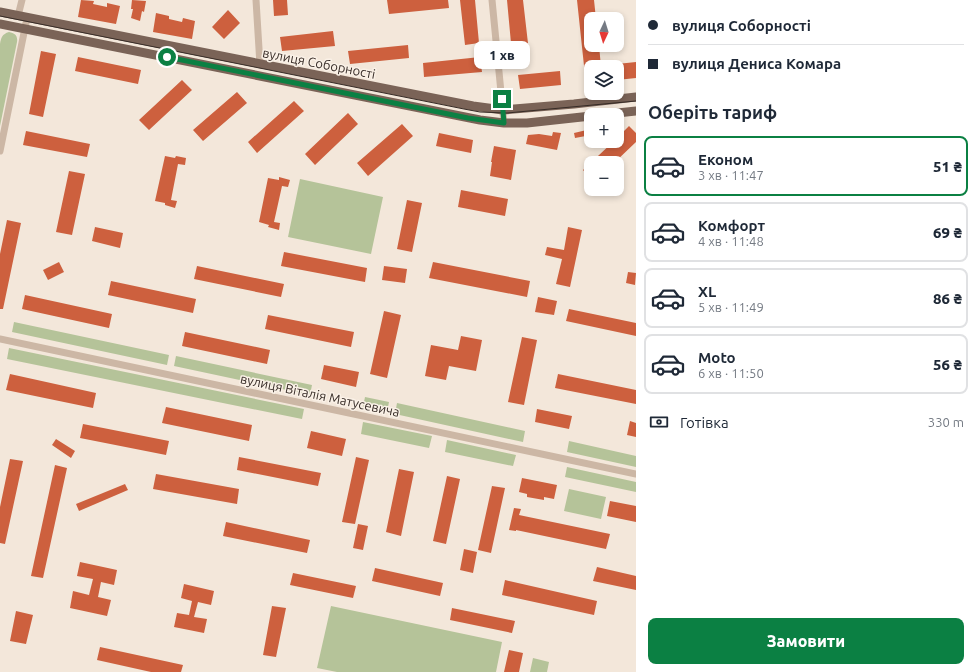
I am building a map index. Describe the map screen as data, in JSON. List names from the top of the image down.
{
  "streets": {
    "main road": ["вулиця Соборності"],
    "street": ["вулиця Віталія Матусевича"]
  },
  "north": "bottom",
  "page": {
    "banner": ["вулиця Соборності", "вулиця Дениса Комара"],
    "map_buttons": ["+", "−"],
    "bubble": "1 хв",
    "heading": "Оберіть тариф",
    "list": [
      {
        "name": "Економ",
        "note": "3 хв · 11:47",
        "value": "51 ₴"
      },
      {
        "name": "Комфорт",
        "note": "4 хв · 11:48",
        "value": "69 ₴"
      },
      {
        "name": "XL",
        "note": "5 хв · 11:49",
        "value": "86 ₴"
      },
      {
        "name": "Moto",
        "note": "6 хв · 11:50",
        "value": "56 ₴"
      }
    ],
    "pay": ["Готівка", "330 m"],
    "buttons": "Замовити"
  }
}
